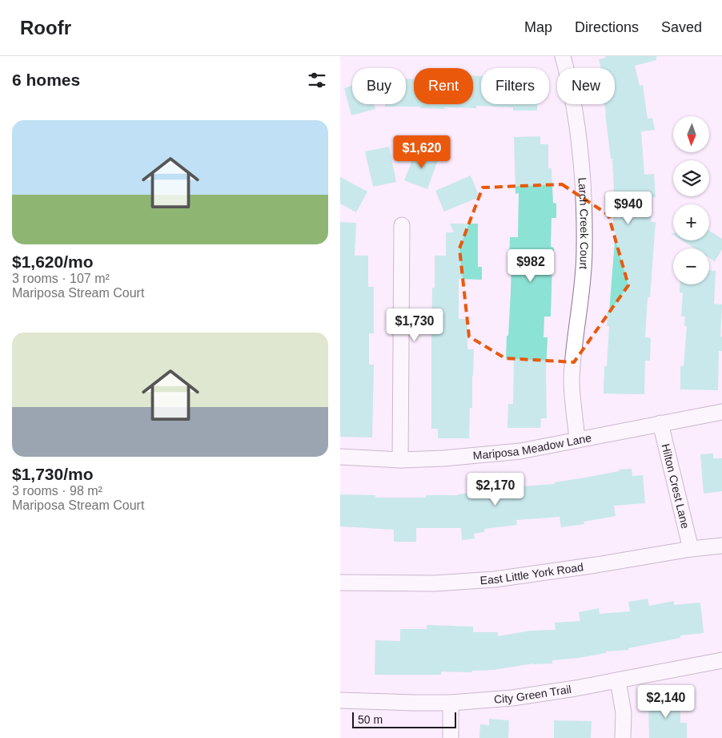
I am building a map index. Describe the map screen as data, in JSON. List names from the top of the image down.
{
  "streets": {
    "street": [
      "Larch Creek Court",
      "Mariposa Meadow Lane",
      "Hilton Crest Lane",
      "East Little York Road",
      "City Green Trail"
    ]
  },
  "crossings": [
    ["Larch Creek Court", "Mariposa Meadow Lane"],
    ["Mariposa Meadow Lane", "Hilton Crest Lane"],
    ["Hilton Crest Lane", "East Little York Road"]
  ],
  "scale_bar": "50 m",
  "north": "bottom",
  "page": {
    "header": "Roofr",
    "nav": ["Map", "Directions", "Saved"],
    "heading": "6 homes",
    "chip": [
      "Buy",
      "Rent",
      "Filters",
      "New"
    ],
    "list": [
      {
        "name": "$1,620/mo",
        "note": "3 rooms · 107 m² · Mariposa Stream Court"
      },
      {
        "name": "$1,730/mo",
        "note": "3 rooms · 98 m² · Mariposa Stream Court"
      }
    ],
    "map_buttons": ["+", "−"],
    "price": [
      "$1,620",
      "$940",
      "$982",
      "$1,730",
      "$2,170",
      "$2,140"
    ],
    "scale": "50 m"
  }
}
